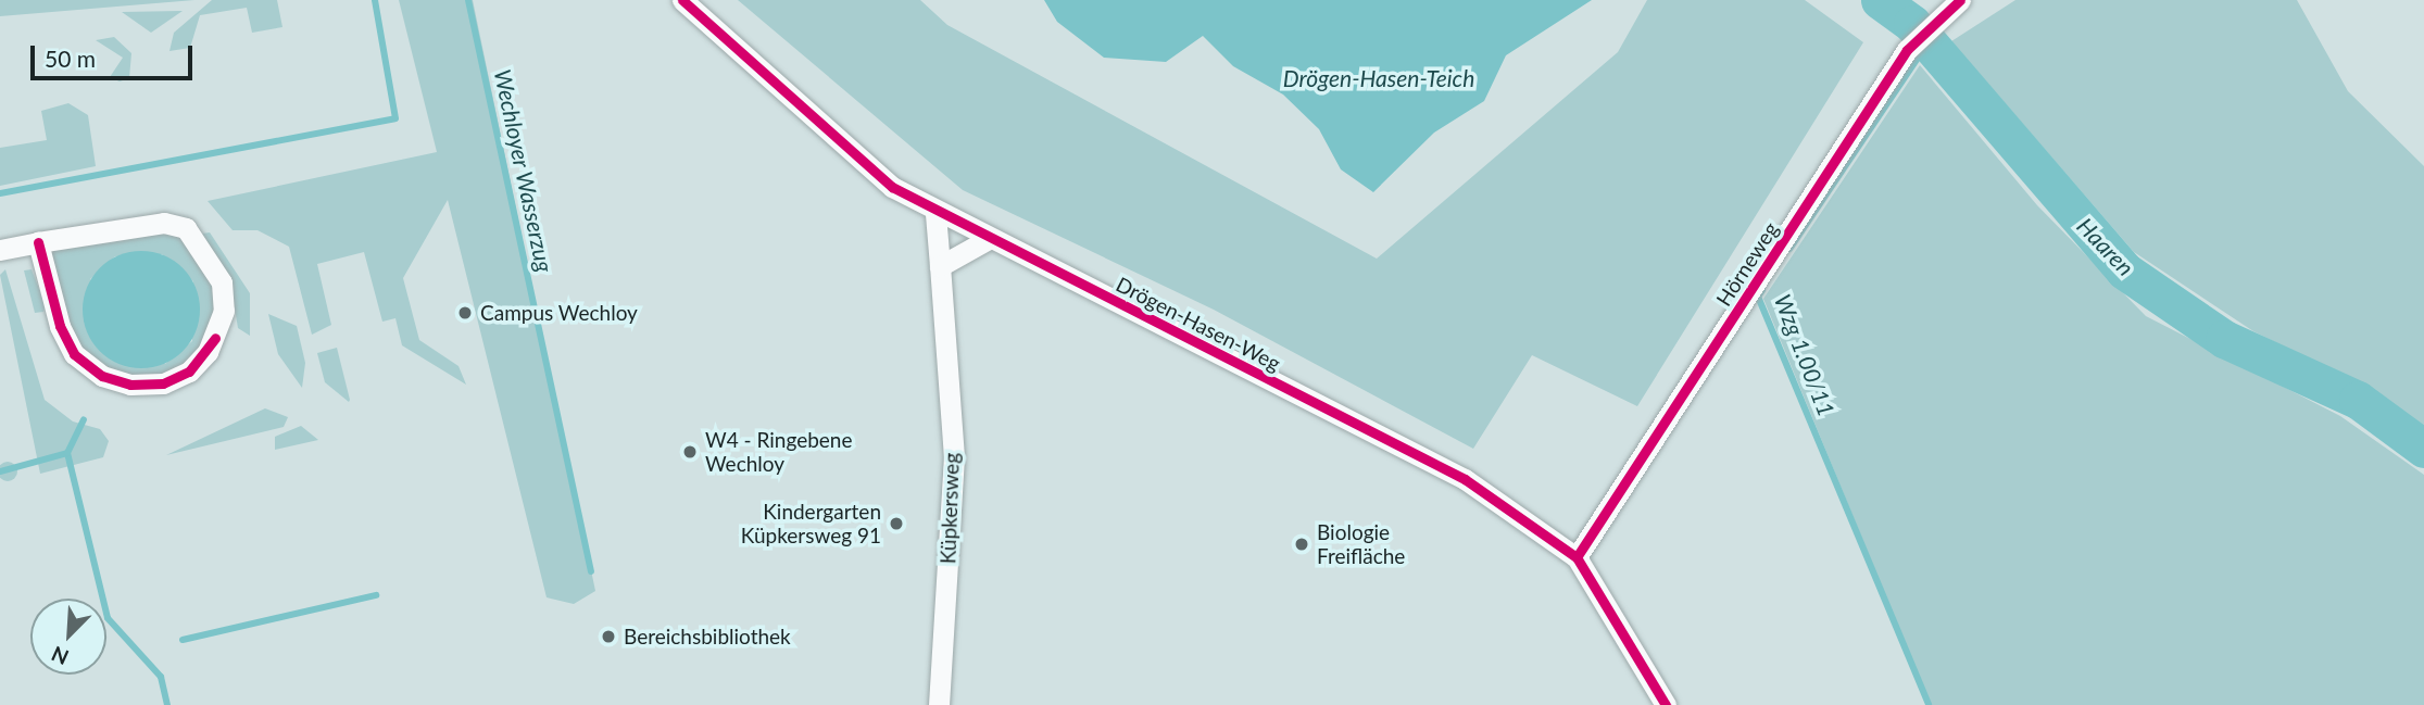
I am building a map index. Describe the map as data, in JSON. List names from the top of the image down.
{
  "streets": {
    "street": ["Hörneweg", "Drögen-Hasen-Weg", "Küpkersweg"]
  },
  "crossings": [
    ["Hörneweg", "Drögen-Hasen-Weg"],
    ["Drögen-Hasen-Weg", "Küpkersweg"]
  ],
  "water": [
    "Drögen-Hasen-Teich",
    "Wechloyer Wasserzug",
    "Haaren",
    "Wzg 1.00/11"
  ],
  "places": [
    "Campus Wechloy",
    "W4 - Ringebene Wechloy",
    "Kindergarten Küpkersweg 91",
    "Biologie Freifläche",
    "Bereichsbibliothek"
  ],
  "scale_bar": "50 m",
  "north": "bottom left"
}
